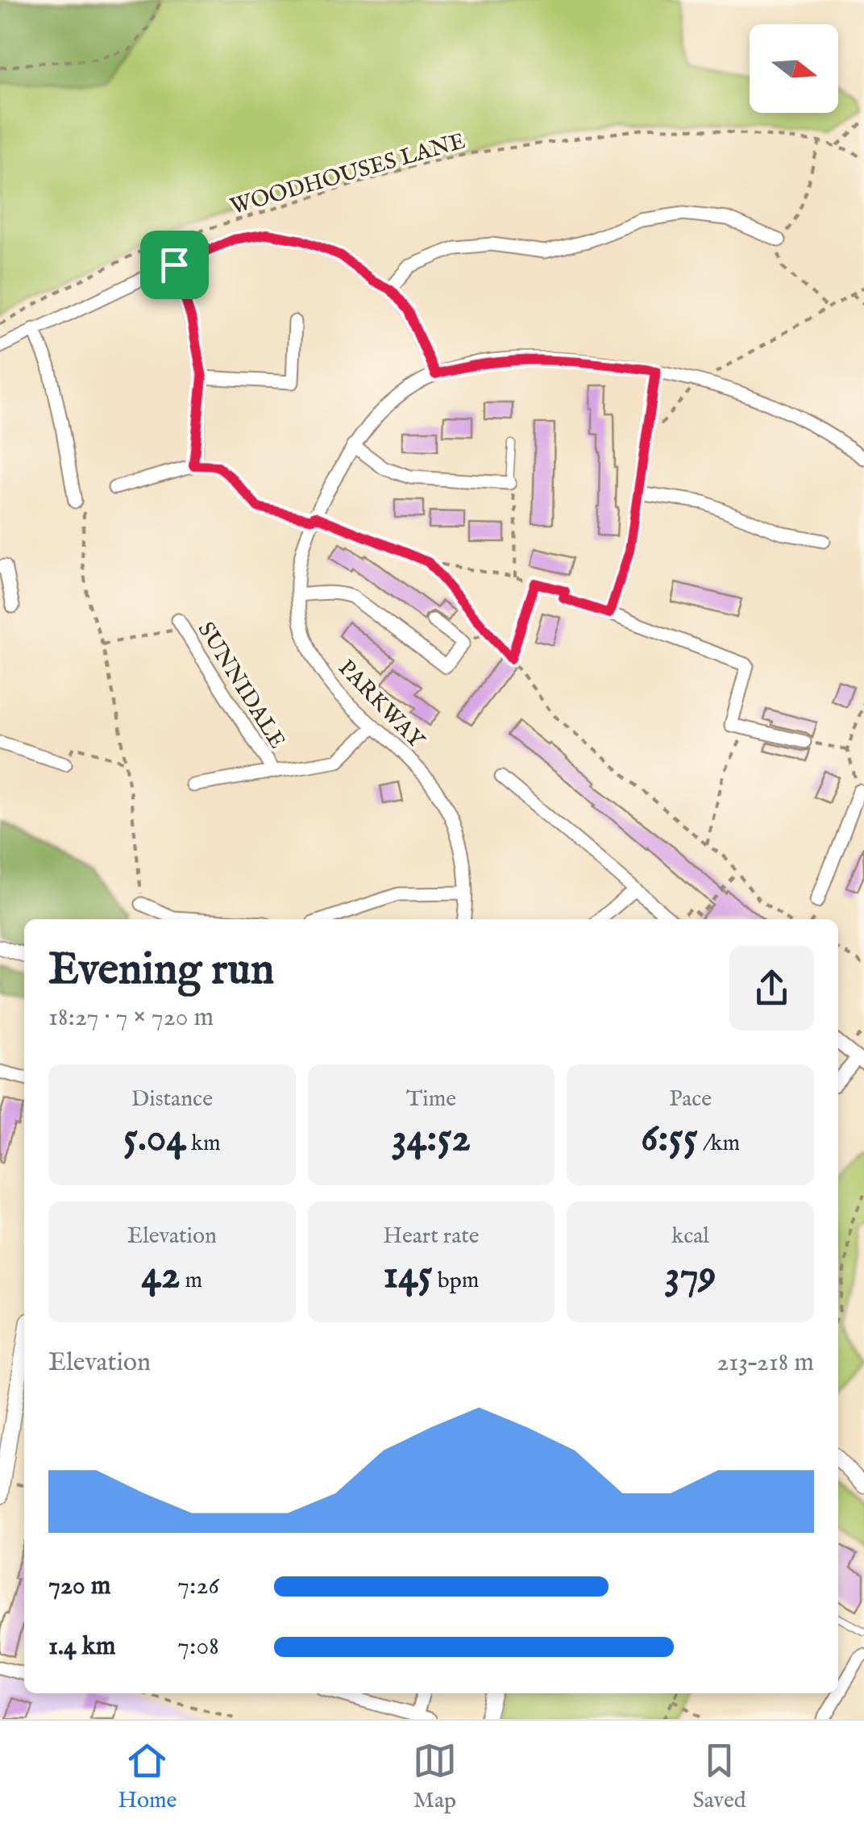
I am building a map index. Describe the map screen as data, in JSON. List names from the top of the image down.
{
  "streets": {
    "street": ["SUNNIDALE", "PARKWAY"],
    "path": ["WOODHOUSES LANE"]
  },
  "crossings": [
    ["SUNNIDALE", "PARKWAY"]
  ],
  "north": "right",
  "page": {
    "heading": ["Evening run", "18:27 · 7 × 720 m"],
    "stats": [
      ["Distance", "5.04 km"],
      ["Time", "34:52"],
      ["Pace", "6:55 /km"],
      ["Elevation", "42 m"],
      ["Heart rate", "145 bpm"],
      ["kcal", "379"]
    ],
    "chart": ["Elevation", "213–218 m"],
    "list": [
      {
        "name": "720 m",
        "note": "7:26"
      },
      {
        "name": "1.4 km",
        "note": "7:08"
      }
    ],
    "tabs": ["Home", "Map", "Saved"]
  }
}
